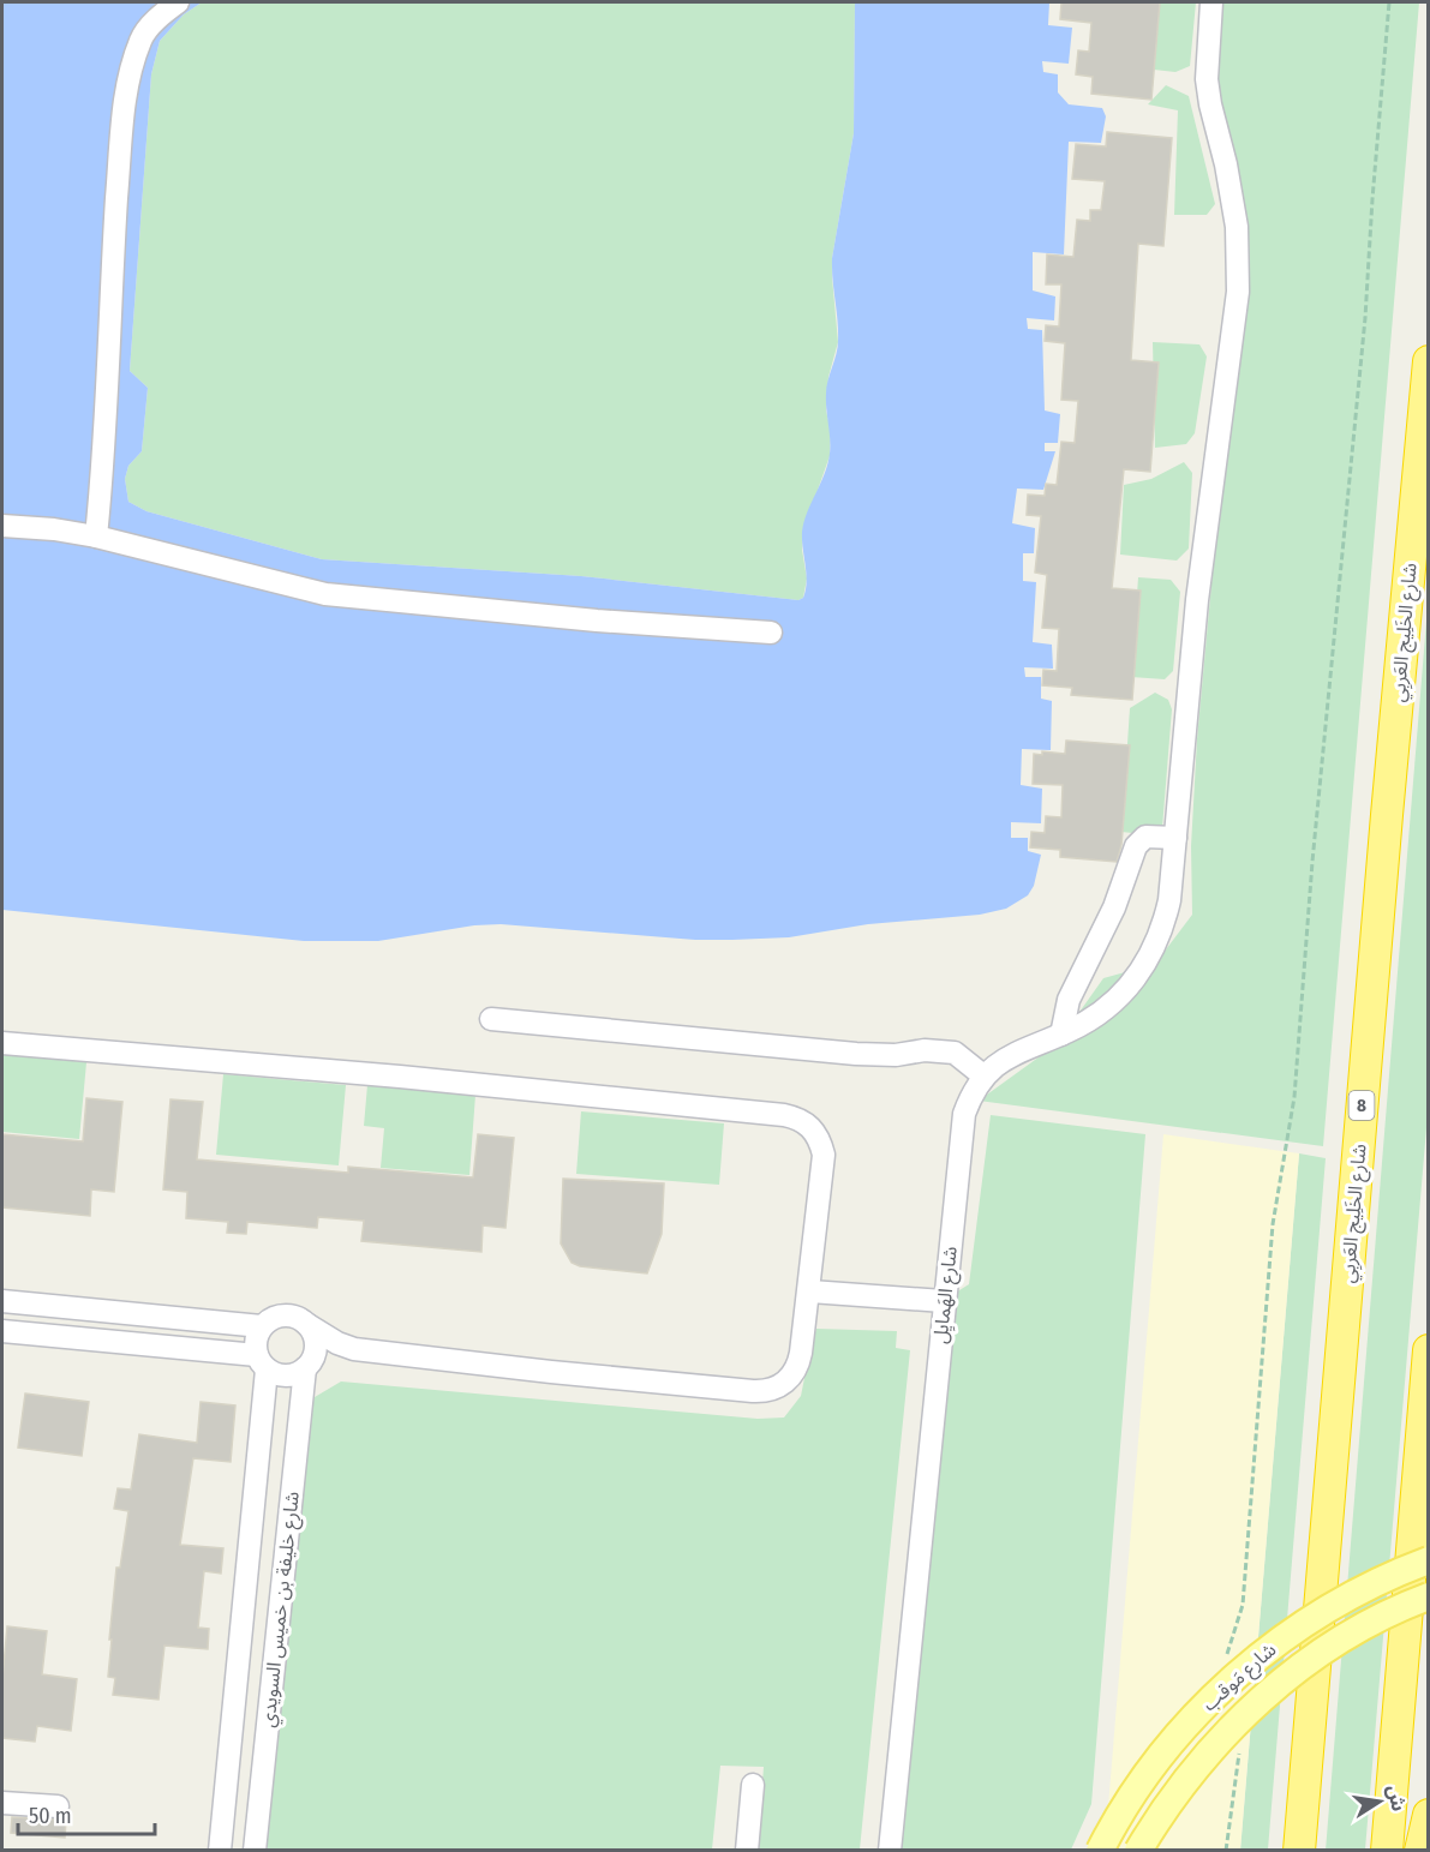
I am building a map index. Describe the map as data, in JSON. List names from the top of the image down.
{
  "streets": {
    "highway": ["شارع الخَلِيج العَربِي", "8"],
    "main road": ["شارع مَوقب"],
    "street": ["شارع الهَمايِل", "شارع خليفة بن خميس السويدي"]
  },
  "scale_bar": "50 m",
  "north": "right"
}
